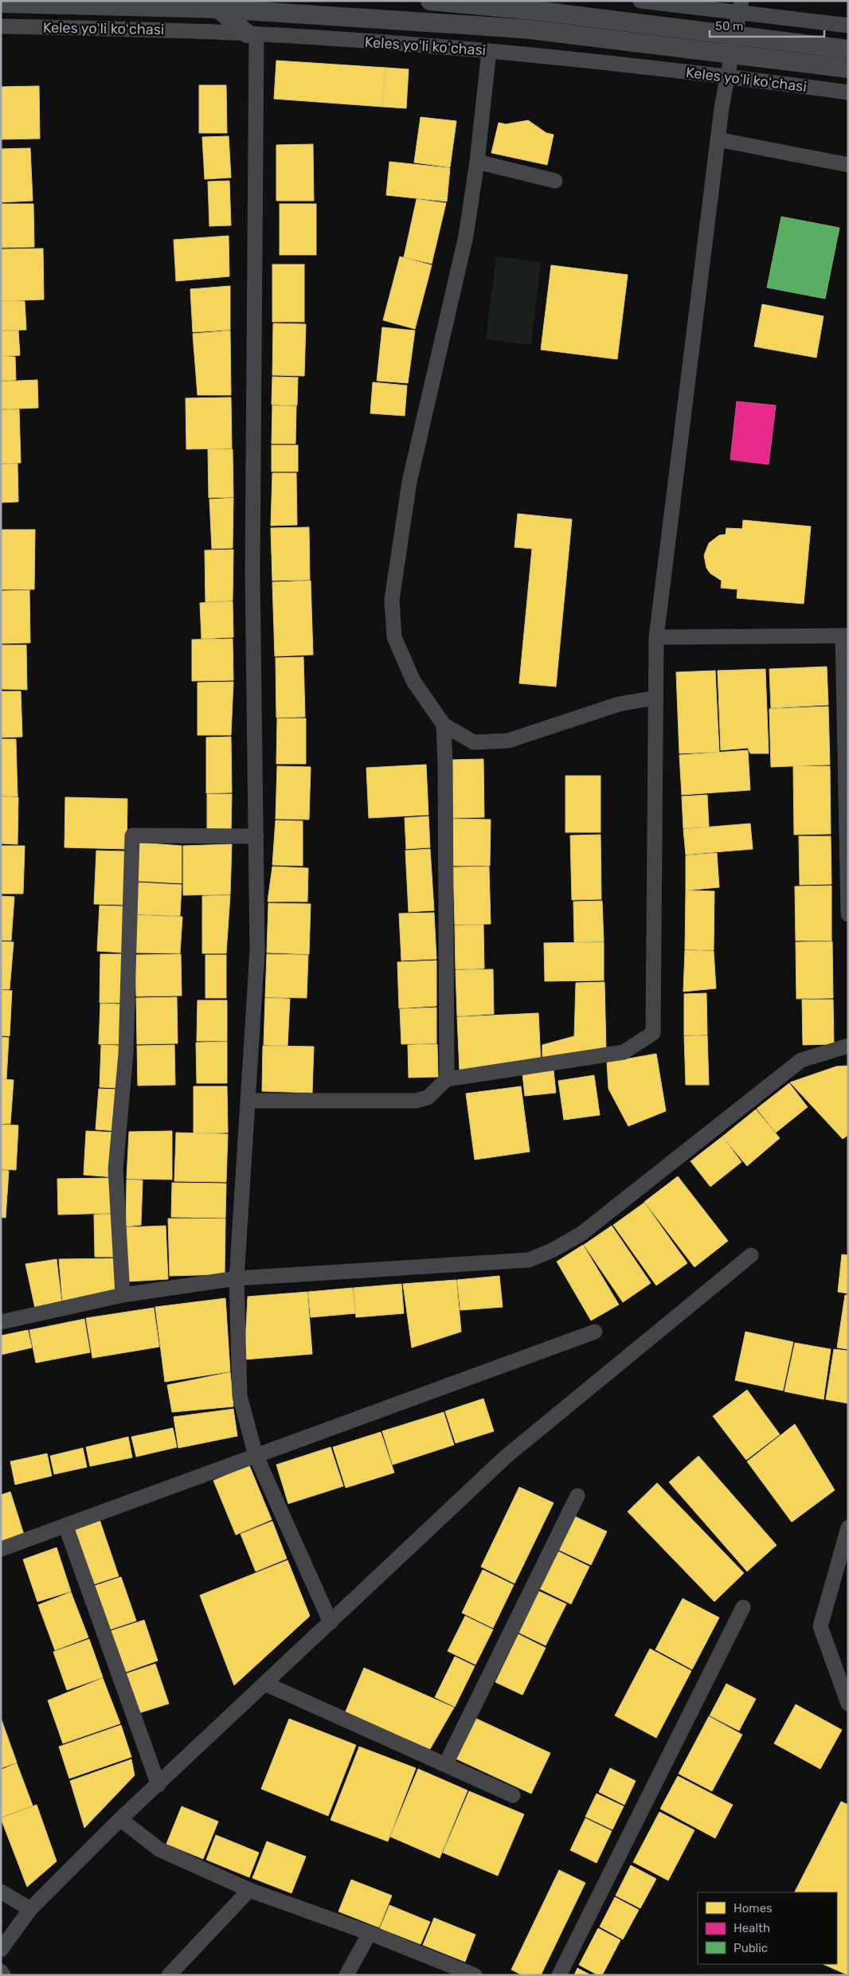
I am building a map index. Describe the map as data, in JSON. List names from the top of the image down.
{
  "streets": {
    "main road": ["Keles yoʻli koʻchasi"]
  },
  "legend": ["Homes", "Health", "Public"],
  "scale_bar": "50 m"
}
